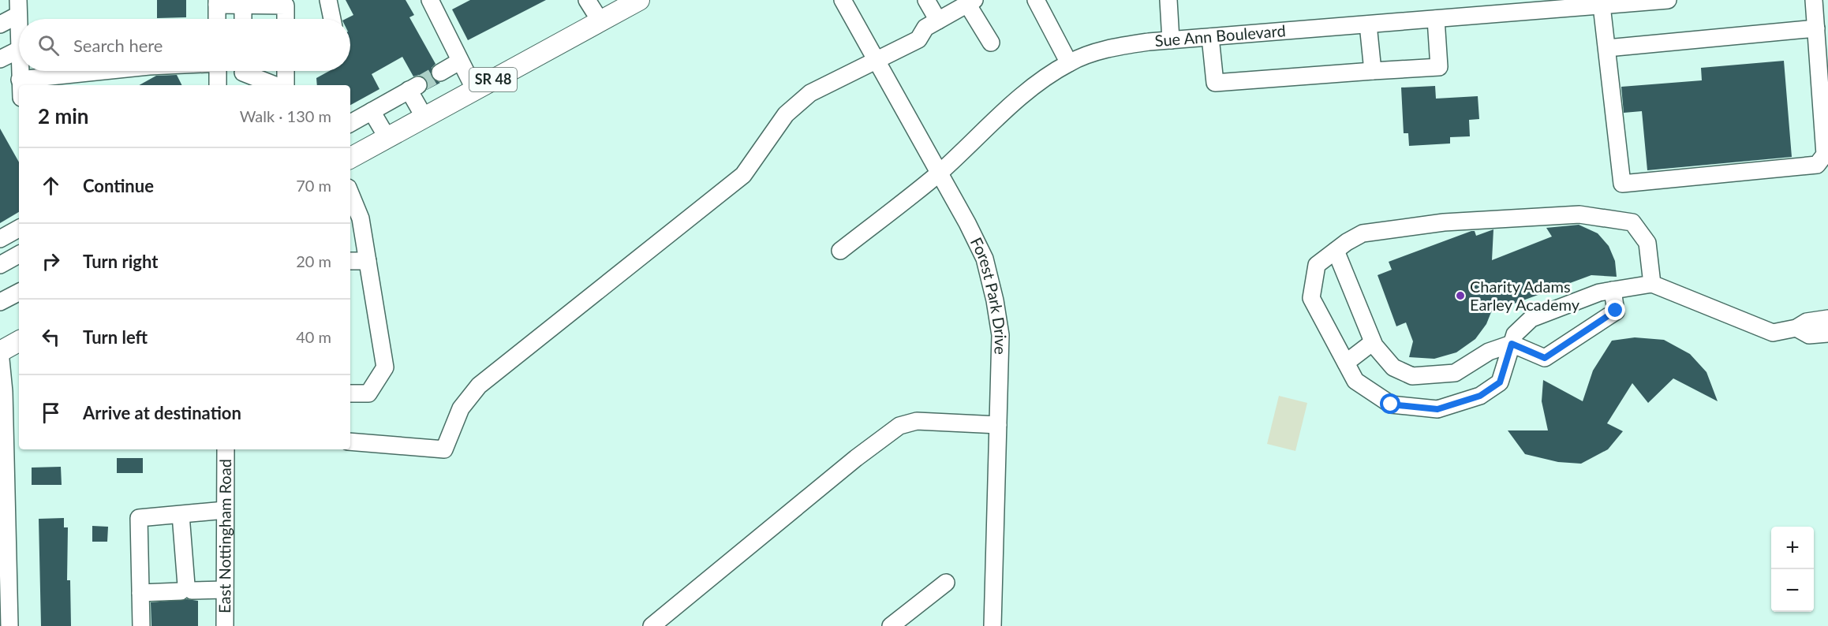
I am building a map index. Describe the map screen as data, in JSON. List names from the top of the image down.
{
  "streets": {
    "main road": ["SR 48"],
    "street": ["Sue Ann Boulevard", "Forest Park Drive", "East Nottingham Road"]
  },
  "crossings": [
    ["Sue Ann Boulevard", "Forest Park Drive"]
  ],
  "places": ["Charity Adams Earley Academy"],
  "page": {
    "search": "Search here",
    "heading": ["2 min", "Walk · 130 m"],
    "list": [
      ["Continue", "70 m"],
      ["Turn right", "20 m"],
      ["Turn left", "40 m"],
      "Arrive at destination"
    ],
    "map_buttons": ["+", "−"]
  }
}
